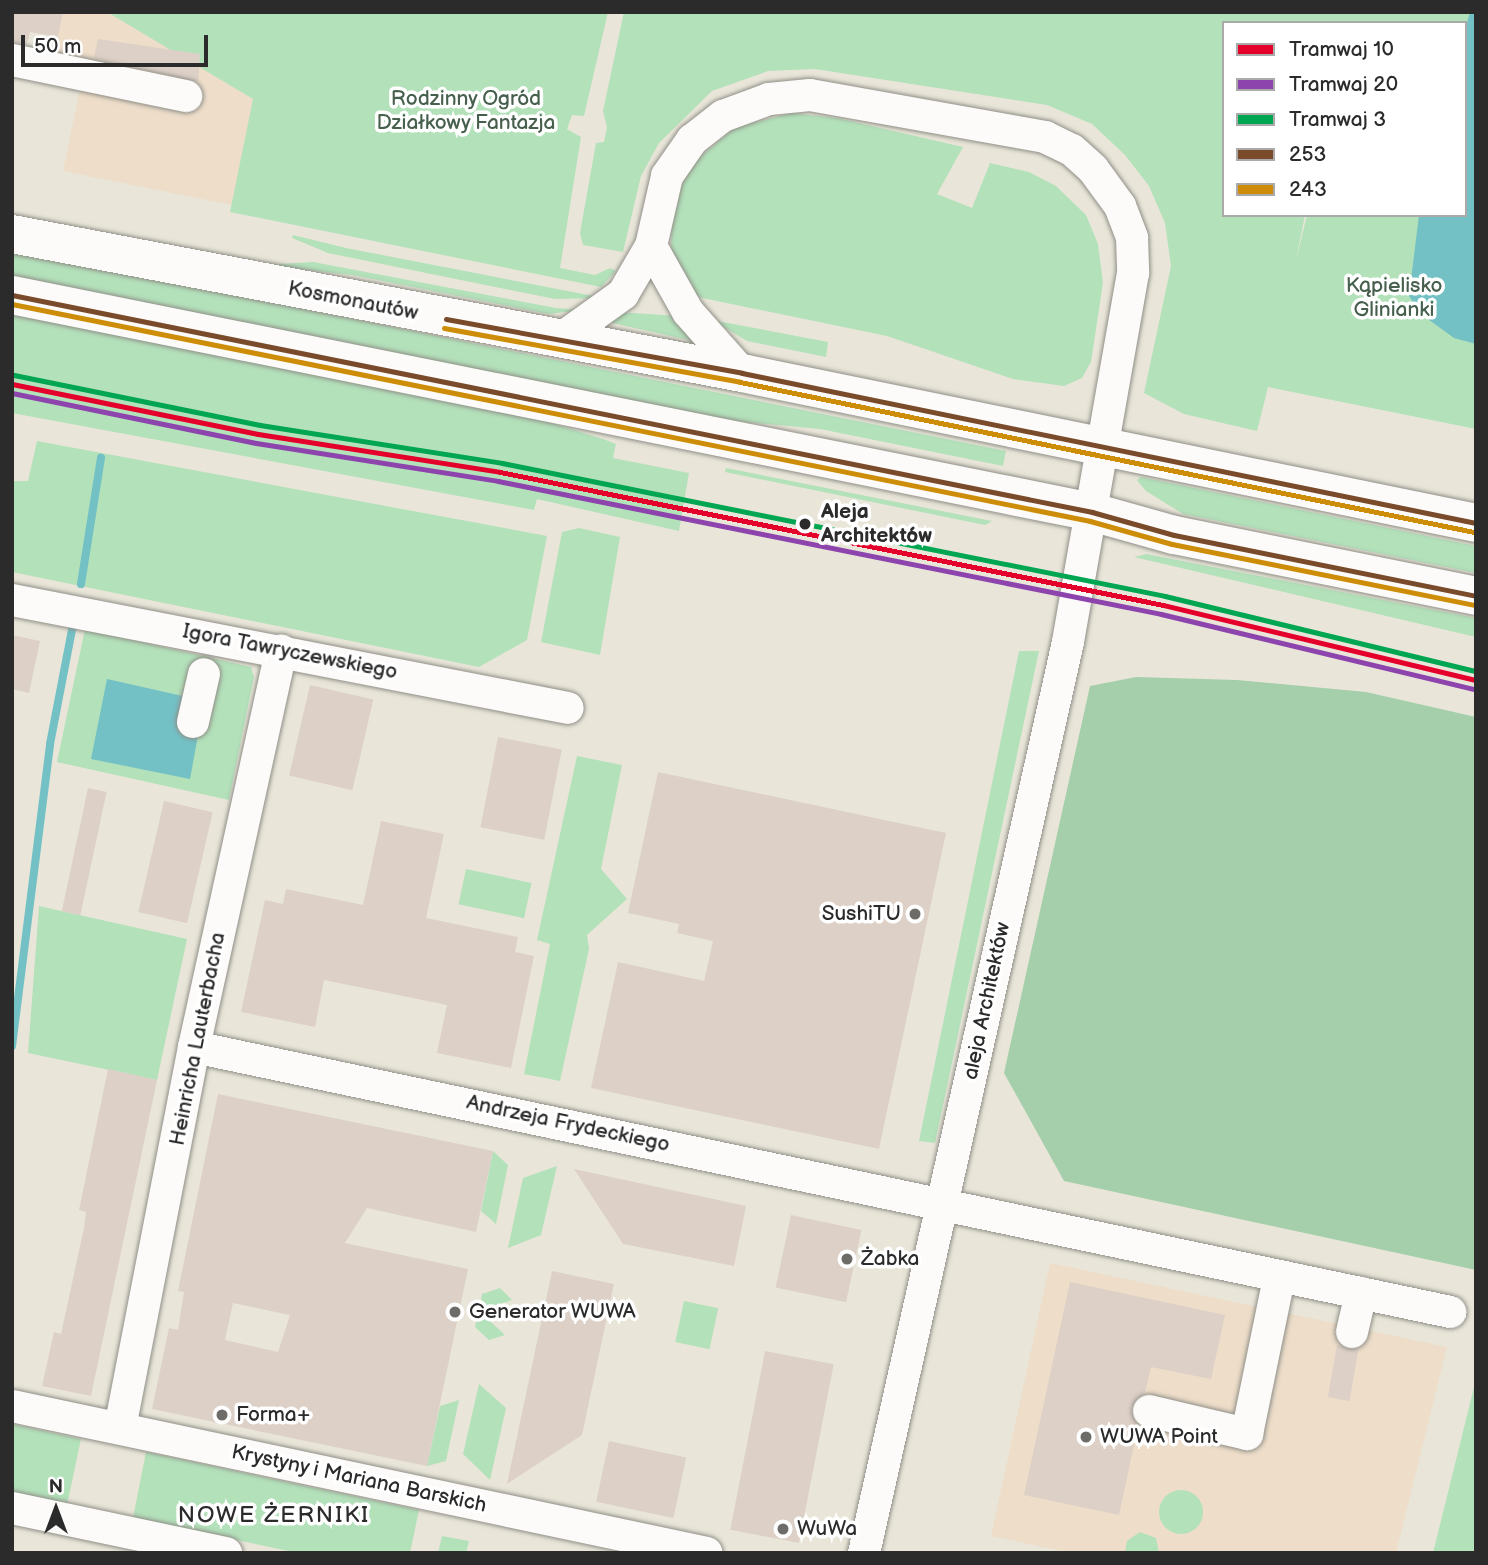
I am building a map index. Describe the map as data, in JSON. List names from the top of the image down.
{
  "streets": {
    "main road": ["Kosmonautów"],
    "street": [
      "Igora Tawryczewskiego",
      "aleja Architektów",
      "Heinricha Lauterbacha",
      "Andrzeja Frydeckiego",
      "Krystyny i Mariana Barskich"
    ]
  },
  "crossings": [
    ["Kosmonautów", "aleja Architektów"],
    ["Igora Tawryczewskiego", "Heinricha Lauterbacha"],
    ["aleja Architektów", "Andrzeja Frydeckiego"],
    ["Heinricha Lauterbacha", "Andrzeja Frydeckiego"],
    ["Heinricha Lauterbacha", "Krystyny i Mariana Barskich"]
  ],
  "districts": ["NOWE ŻERNIKI"],
  "parks": ["Rodzinny Ogród Działkowy Fantazja", "Kąpielisko Glinianki"],
  "places": [
    "Aleja Architektów",
    "SushiTU",
    "Żabka",
    "Generator WUWA",
    "Forma+",
    "WUWA Point",
    "WuWa"
  ],
  "lines": [
    "transit line 253",
    "transit line 243",
    "tram line 3",
    "tram line 10",
    "tram line 20"
  ],
  "legend": [
    "Tramwaj 10",
    "Tramwaj 20",
    "Tramwaj 3",
    "253",
    "243"
  ],
  "scale_bar": "50 m",
  "north": "top"
}
